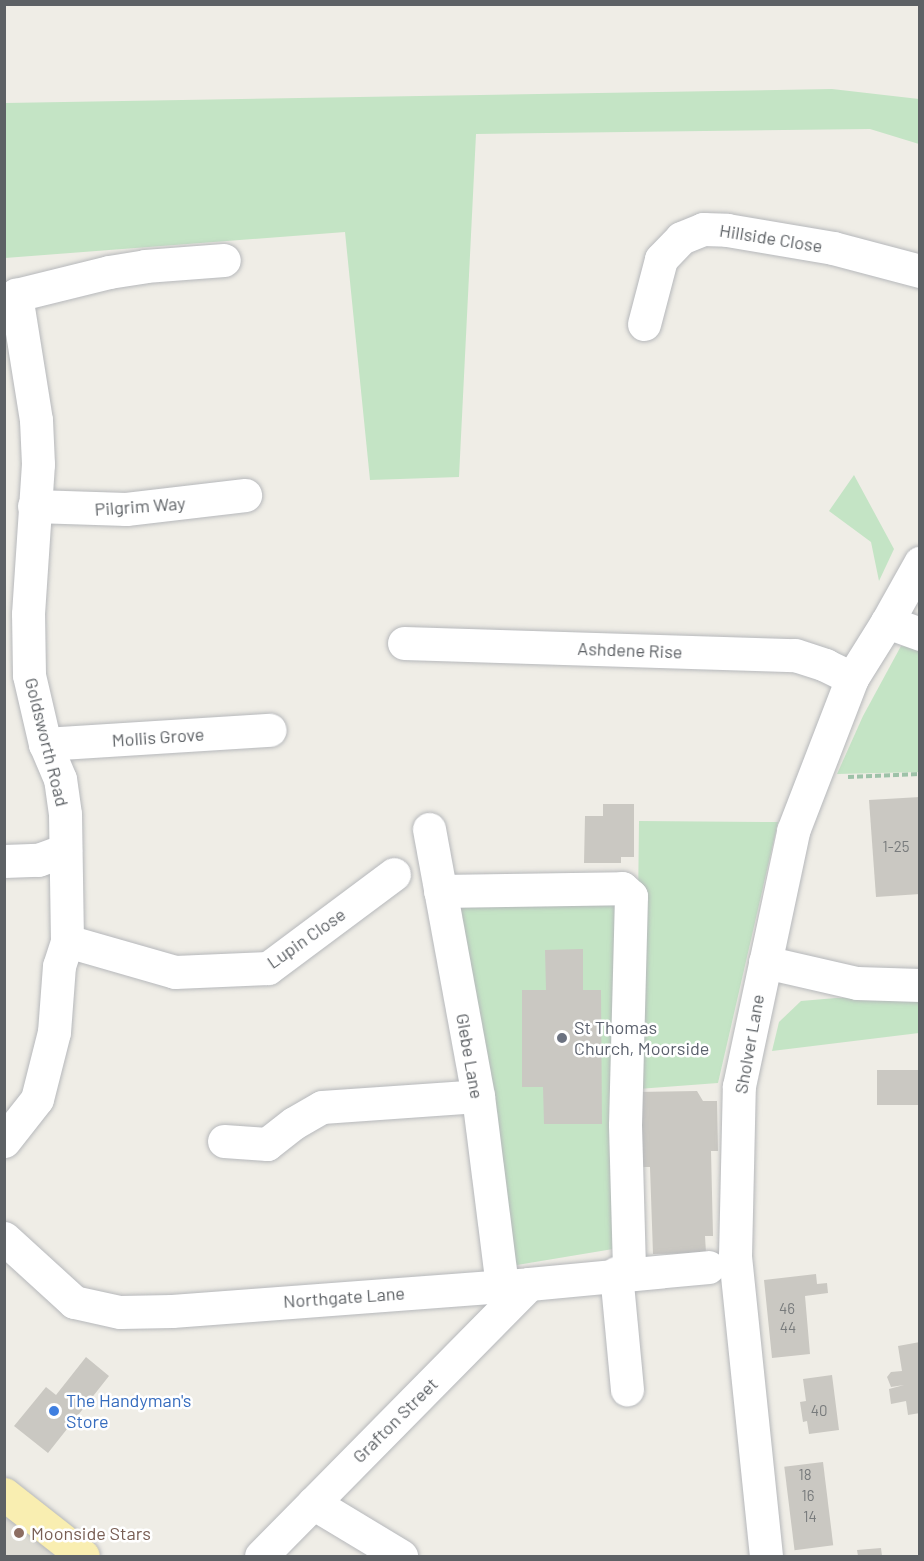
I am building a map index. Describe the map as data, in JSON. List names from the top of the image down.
{
  "streets": {
    "street": [
      "Hillside Close",
      "Pilgrim Way",
      "Ashdene Rise",
      "Mollis Grove",
      "Goldsworth Road",
      "Lupin Close",
      "Sholver Lane",
      "Glebe Lane",
      "Northgate Lane",
      "Grafton Street"
    ]
  },
  "crossings": [
    ["Pilgrim Way", "Goldsworth Road"],
    ["Ashdene Rise", "Sholver Lane"],
    ["Mollis Grove", "Goldsworth Road"],
    ["Goldsworth Road", "Lupin Close"],
    ["Glebe Lane", "Northgate Lane"],
    ["Glebe Lane", "Grafton Street"],
    ["Northgate Lane", "Grafton Street"]
  ],
  "places": ["St Thomas Church, Moorside", "The Handyman's Store", "Moonside Stars"],
  "house_numbers": [
    "1-25",
    "46",
    "44",
    "40",
    "18",
    "16",
    "14"
  ]
}
